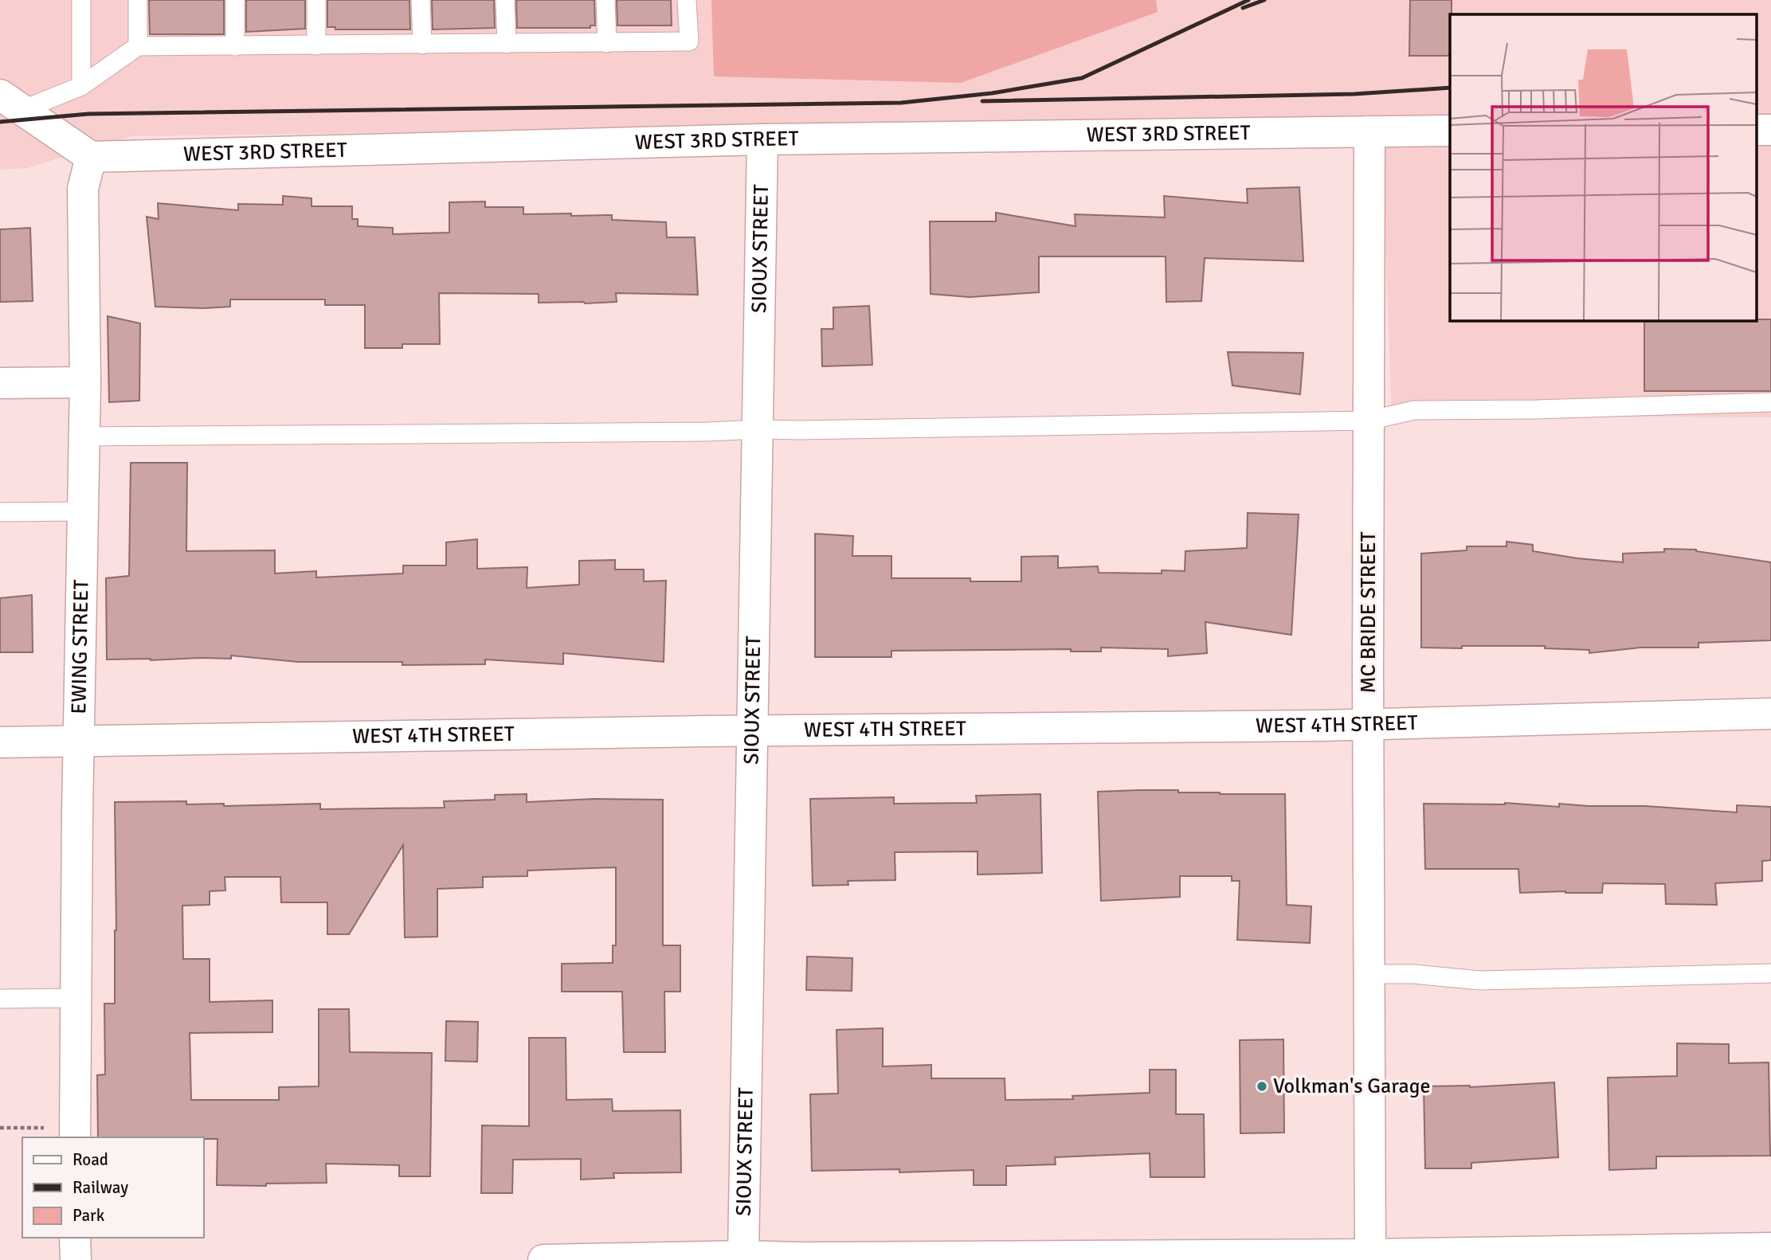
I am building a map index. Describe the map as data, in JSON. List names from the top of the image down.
{
  "streets": {
    "street": [
      "WEST 3RD STREET",
      "SIOUX STREET",
      "MC BRIDE STREET",
      "EWING STREET",
      "WEST 4TH STREET"
    ]
  },
  "crossings": [
    ["WEST 3RD STREET", "SIOUX STREET"],
    ["WEST 3RD STREET", "MC BRIDE STREET"],
    ["WEST 3RD STREET", "EWING STREET"],
    ["SIOUX STREET", "WEST 4TH STREET"],
    ["MC BRIDE STREET", "WEST 4TH STREET"],
    ["EWING STREET", "WEST 4TH STREET"]
  ],
  "places": ["Volkman's Garage"],
  "legend": ["Road", "Railway", "Park"]
}
